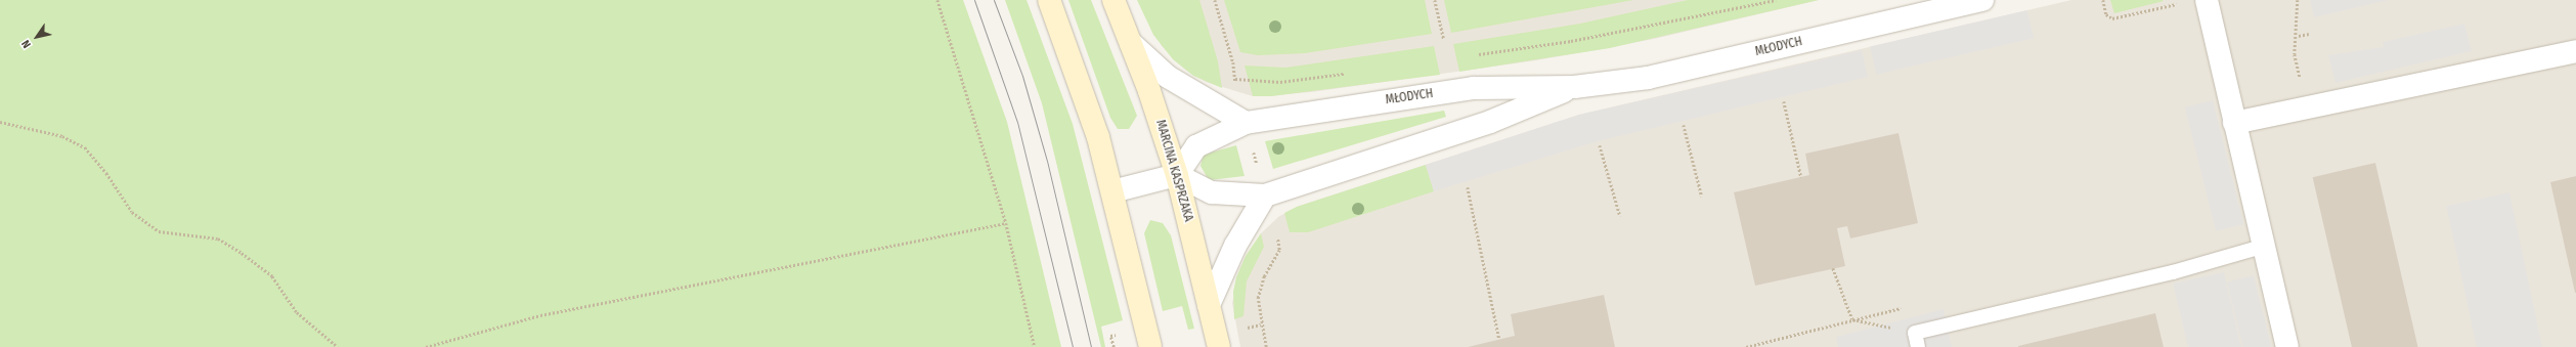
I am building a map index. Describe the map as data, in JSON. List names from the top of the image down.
{
  "streets": {
    "street": ["MŁODYCH", "MARCINA KASPRZAKA"]
  },
  "crossings": [
    ["MŁODYCH", "MARCINA KASPRZAKA"]
  ],
  "north": "bottom left"
}
